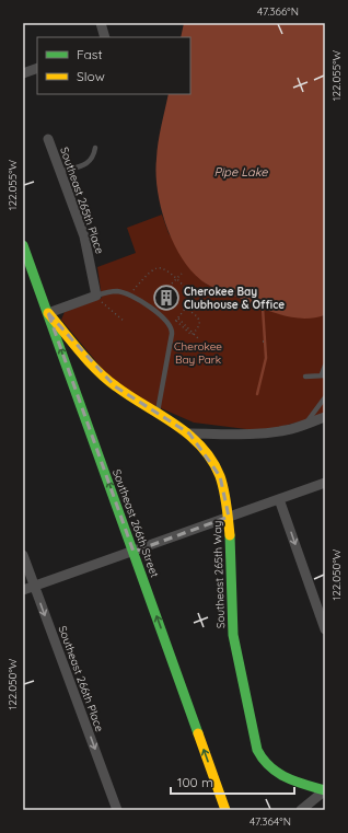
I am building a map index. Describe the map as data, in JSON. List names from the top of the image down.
{
  "streets": {
    "street": [
      "Southeast 265th Place",
      "Southeast 266th Street",
      "Southeast 265th Way",
      "Southeast 266th Place"
    ]
  },
  "crossings": [
    ["Southeast 266th Street", "Southeast 265th Way"]
  ],
  "one_way": ["Southeast 266th Street", "Southeast 266th Place"],
  "water": ["Pipe Lake"],
  "parks": ["Cherokee Bay Park"],
  "places": {
    "building": ["Cherokee Bay Clubhouse & Office"]
  },
  "legend": ["Fast", "Slow"],
  "scale_bar": "100 m",
  "coordinates": [
    "47.366°N",
    "122.055°W",
    "122.050°W",
    "47.364°N"
  ]
}
